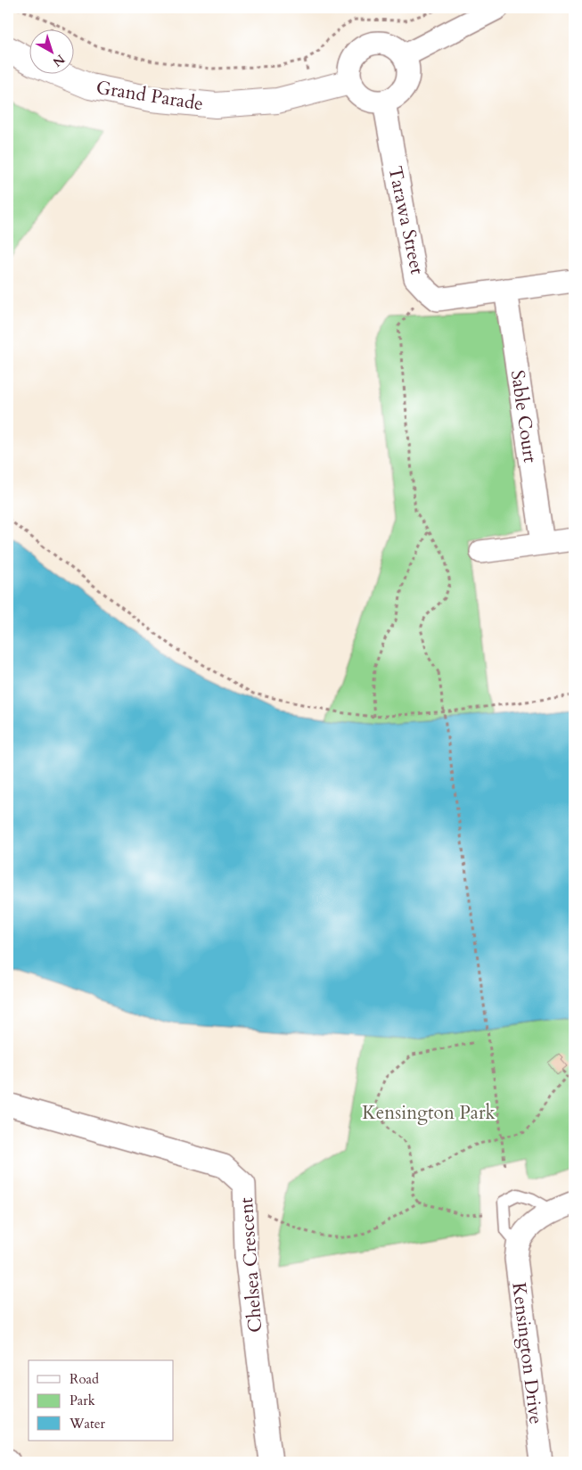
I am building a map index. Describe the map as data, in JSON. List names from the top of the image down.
{
  "streets": {
    "street": [
      "Grand Parade",
      "Tarawa Street",
      "Sable Court",
      "Chelsea Crescent",
      "Kensington Drive"
    ]
  },
  "crossings": [
    ["Grand Parade", "Tarawa Street"],
    ["Tarawa Street", "Sable Court"]
  ],
  "parks": ["Kensington Park"],
  "legend": ["Road", "Park", "Water"],
  "north": "bottom right"
}
